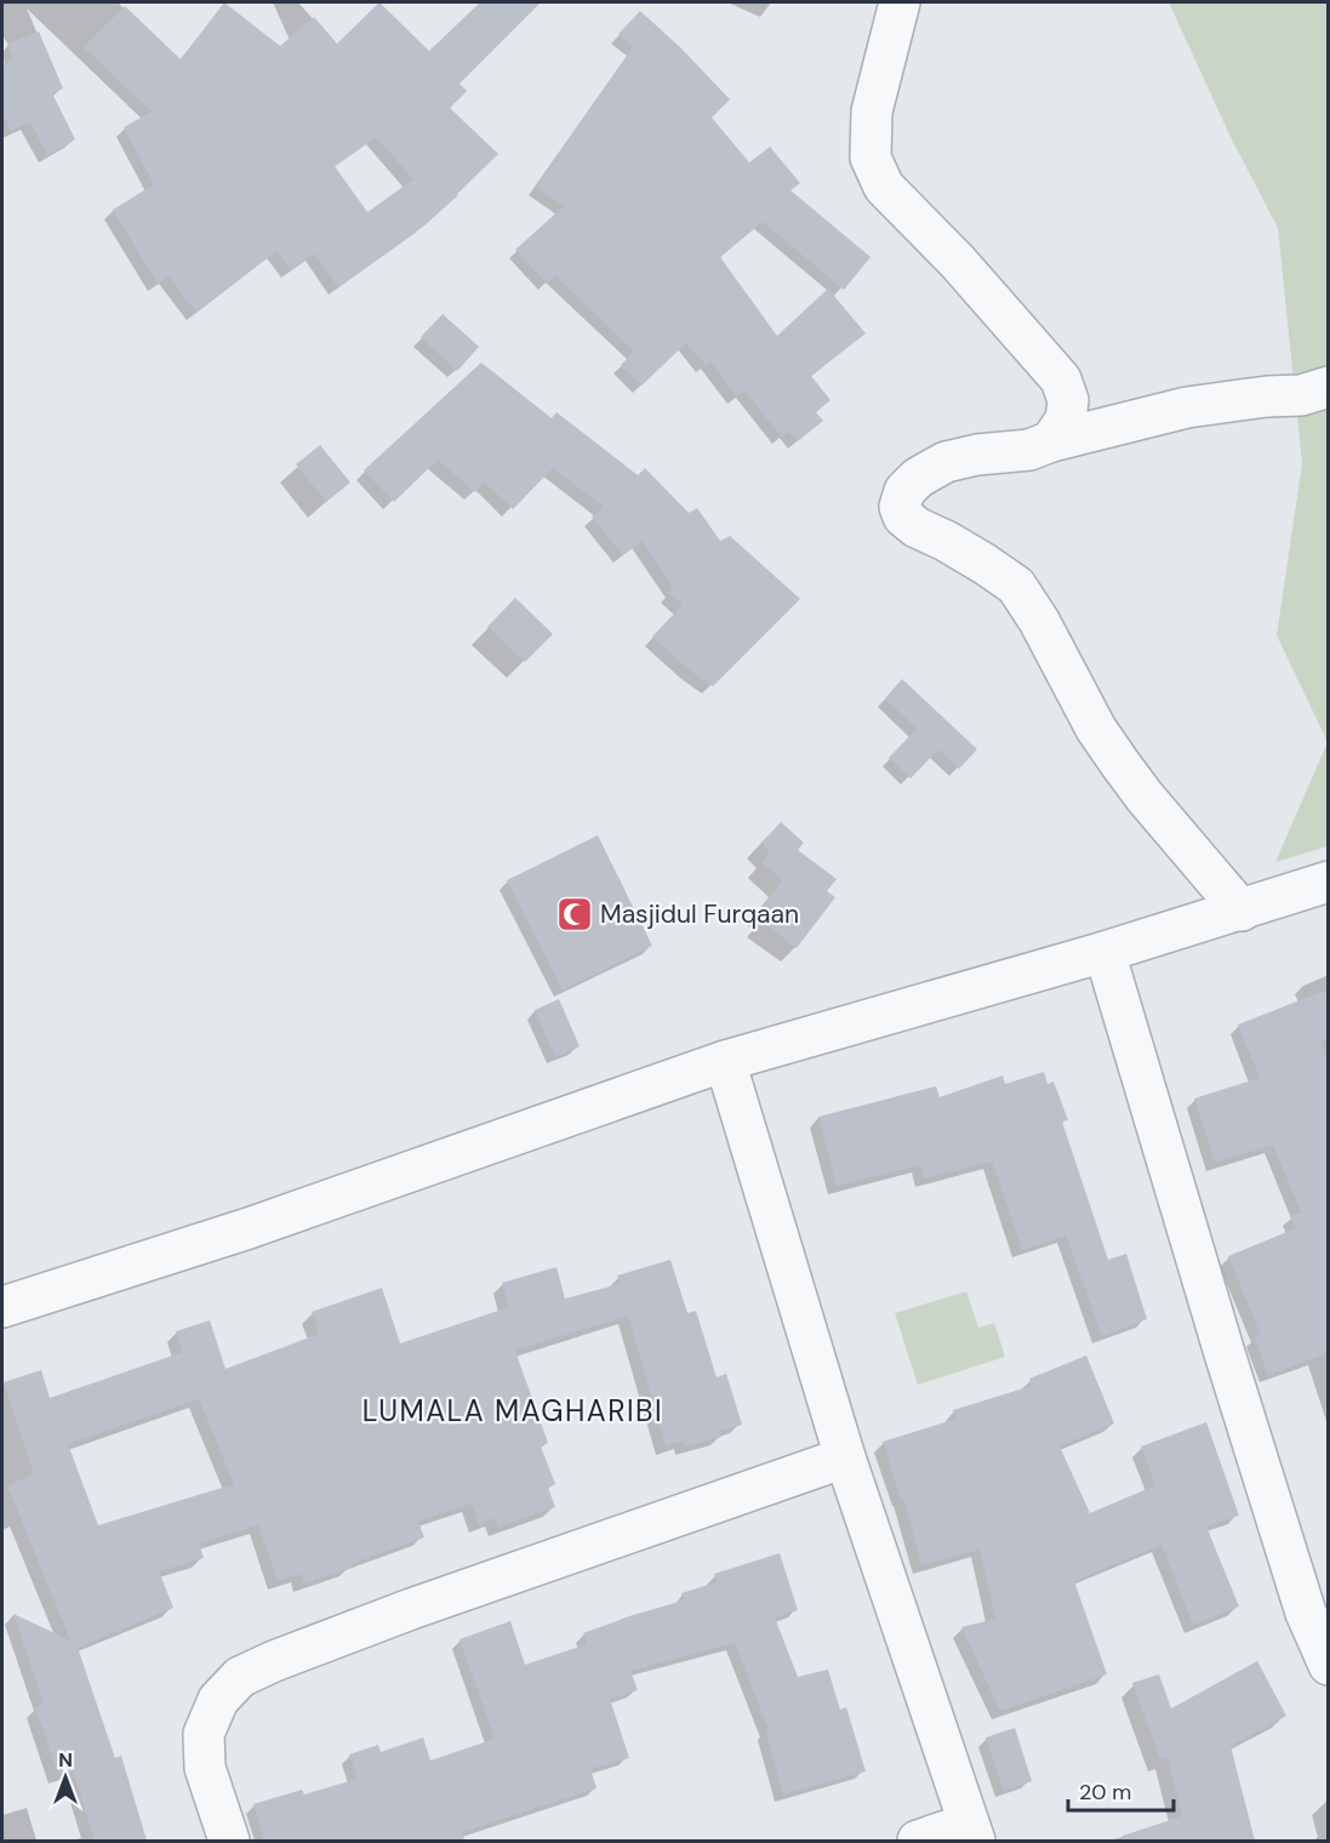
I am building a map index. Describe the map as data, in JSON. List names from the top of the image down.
{
  "districts": ["LUMALA MAGHARIBI"],
  "places": {
    "mosque": ["Masjidul Furqaan"]
  },
  "scale_bar": "20 m",
  "north": "top"
}
